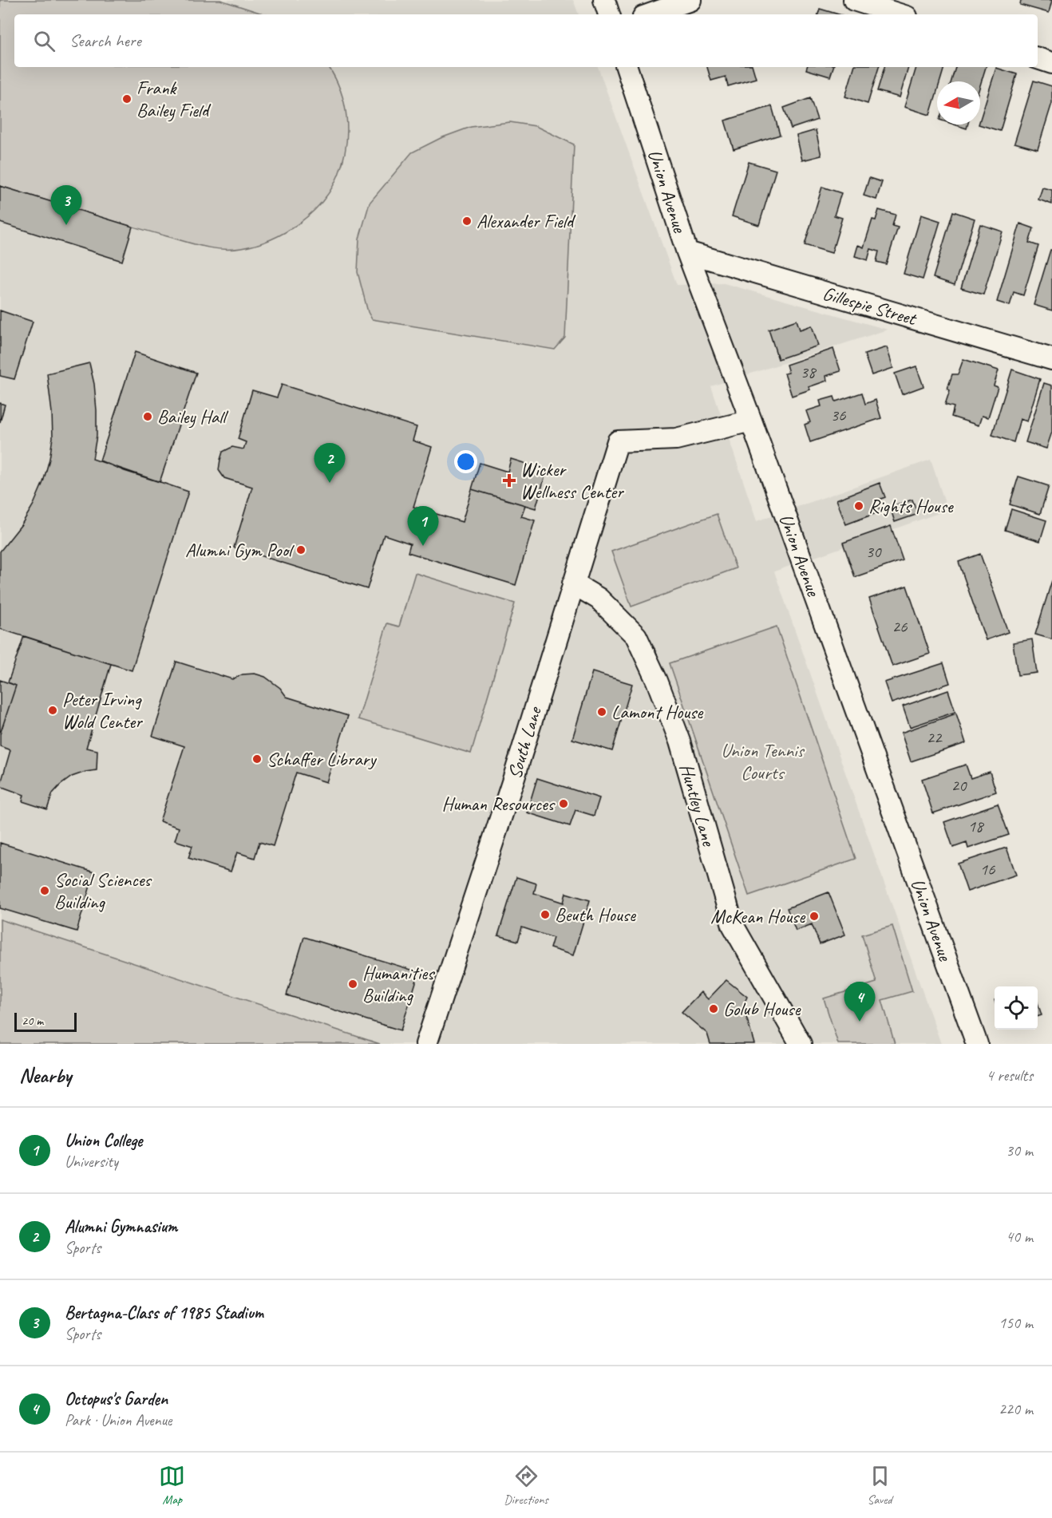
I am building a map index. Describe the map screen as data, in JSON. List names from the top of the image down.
{
  "streets": {
    "street": [
      "Union Avenue",
      "Gillespie Street",
      "South Lane",
      "Huntley Lane"
    ]
  },
  "crossings": [
    ["Union Avenue", "Gillespie Street"],
    ["Union Avenue", "South Lane"],
    ["South Lane", "Huntley Lane"]
  ],
  "parks": ["Union Tennis Courts"],
  "places": {
    "other": [
      "Frank Bailey Field",
      "Alexander Field",
      "Bailey Hall",
      "Rights House",
      "Alumni Gym Pool",
      "Peter Irving Wold Center",
      "Lamont House",
      "Schaffer Library",
      "Human Resources",
      "Social Sciences Building",
      "Beuth House",
      "McKean House",
      "Humanities Building",
      "Golub House"
    ],
    "health": ["Wicker Wellness Center"]
  },
  "house_numbers": [
    "38",
    "36",
    "30",
    "26",
    "22",
    "20",
    "18",
    "16"
  ],
  "scale_bar": "20 m",
  "north": "left",
  "page": {
    "search": "Search here",
    "pins": [
      "3",
      "2",
      "1",
      "4"
    ],
    "scale": "20 m",
    "heading": ["Nearby", "4 results"],
    "list": [
      {
        "mark": "1",
        "name": "Union College",
        "note": "University",
        "value": "30 m"
      },
      {
        "mark": "2",
        "name": "Alumni Gymnasium",
        "note": "Sports",
        "value": "40 m"
      },
      {
        "mark": "3",
        "name": "Bertagna-Class of 1985 Stadium",
        "note": "Sports",
        "value": "150 m"
      },
      {
        "mark": "4",
        "name": "Octopus's Garden",
        "note": "Park · Union Avenue",
        "value": "220 m"
      }
    ],
    "nav": ["Map", "Directions", "Saved"]
  }
}
